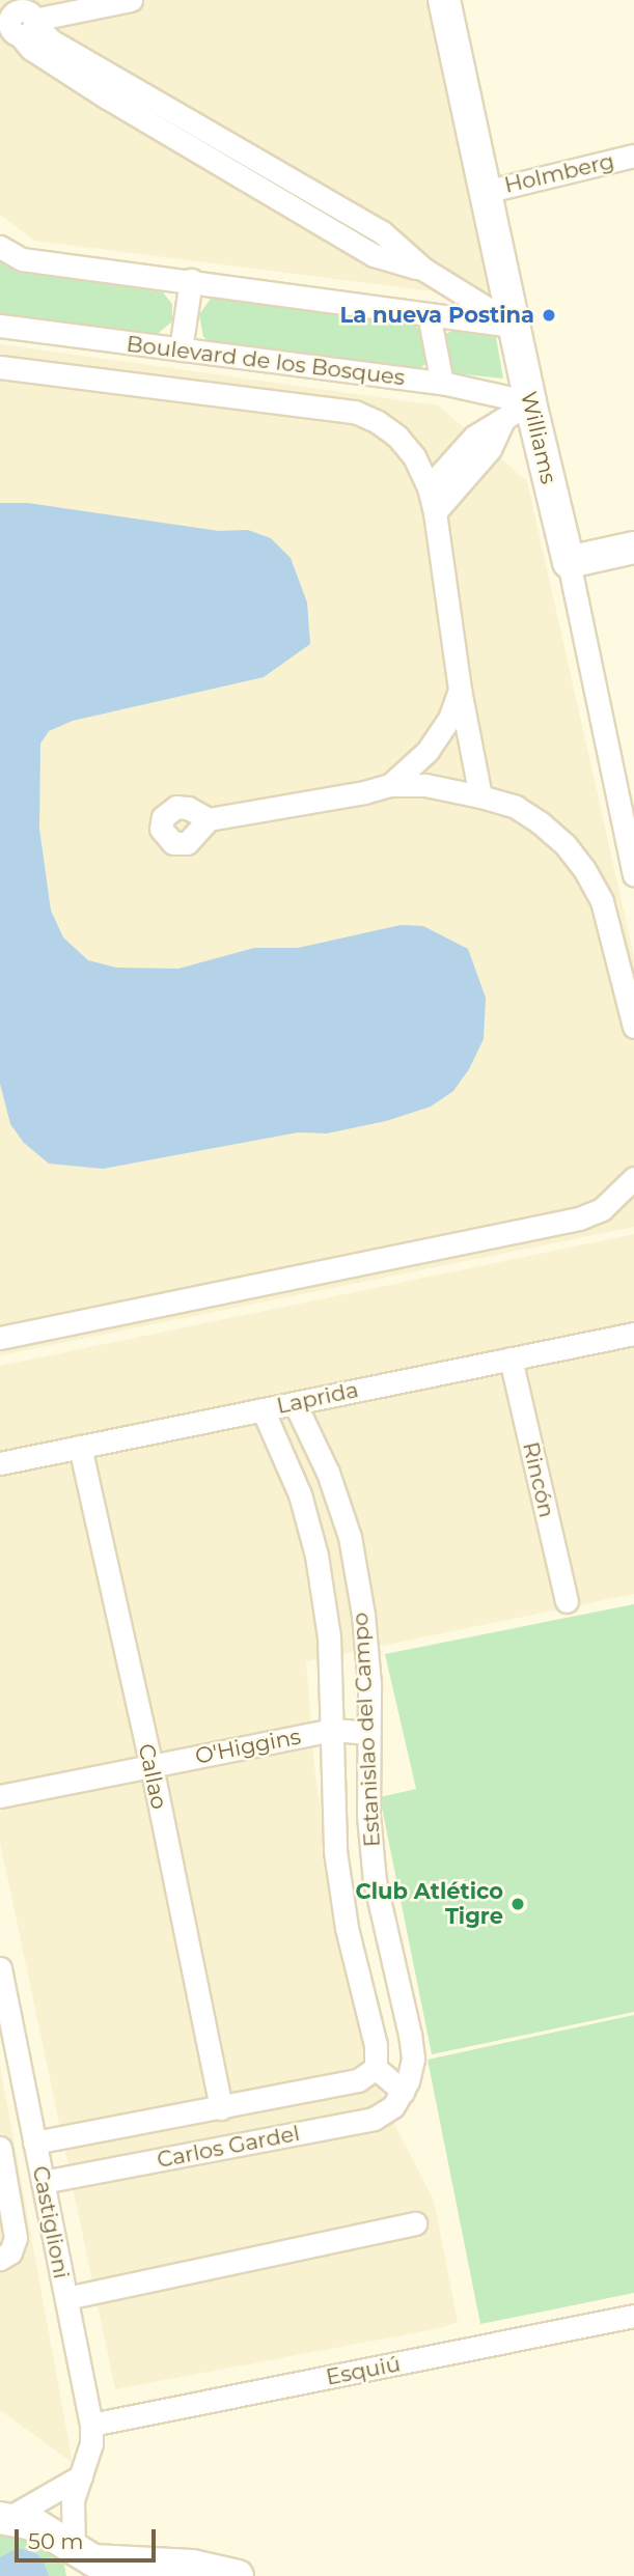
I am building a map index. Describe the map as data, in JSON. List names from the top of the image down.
{
  "streets": {
    "street": [
      "Holmberg",
      "Boulevard de los Bosques",
      "Williams",
      "Laprida",
      "Rincón",
      "Estanislao del Campo",
      "O'Higgins",
      "Callao",
      "Carlos Gardel",
      "Castiglioni",
      "Esquiú"
    ]
  },
  "crossings": [
    ["Holmberg", "Williams"],
    ["Boulevard de los Bosques", "Williams"],
    ["Laprida", "Rincón"],
    ["Laprida", "Estanislao del Campo"],
    ["Laprida", "Callao"],
    ["Estanislao del Campo", "O'Higgins"],
    ["Estanislao del Campo", "Carlos Gardel"],
    ["O'Higgins", "Callao"],
    ["Callao", "Carlos Gardel"],
    ["Carlos Gardel", "Castiglioni"],
    ["Castiglioni", "Esquiú"]
  ],
  "places": ["La nueva Postina", "Club Atlético Tigre"],
  "scale_bar": "50 m"
}
